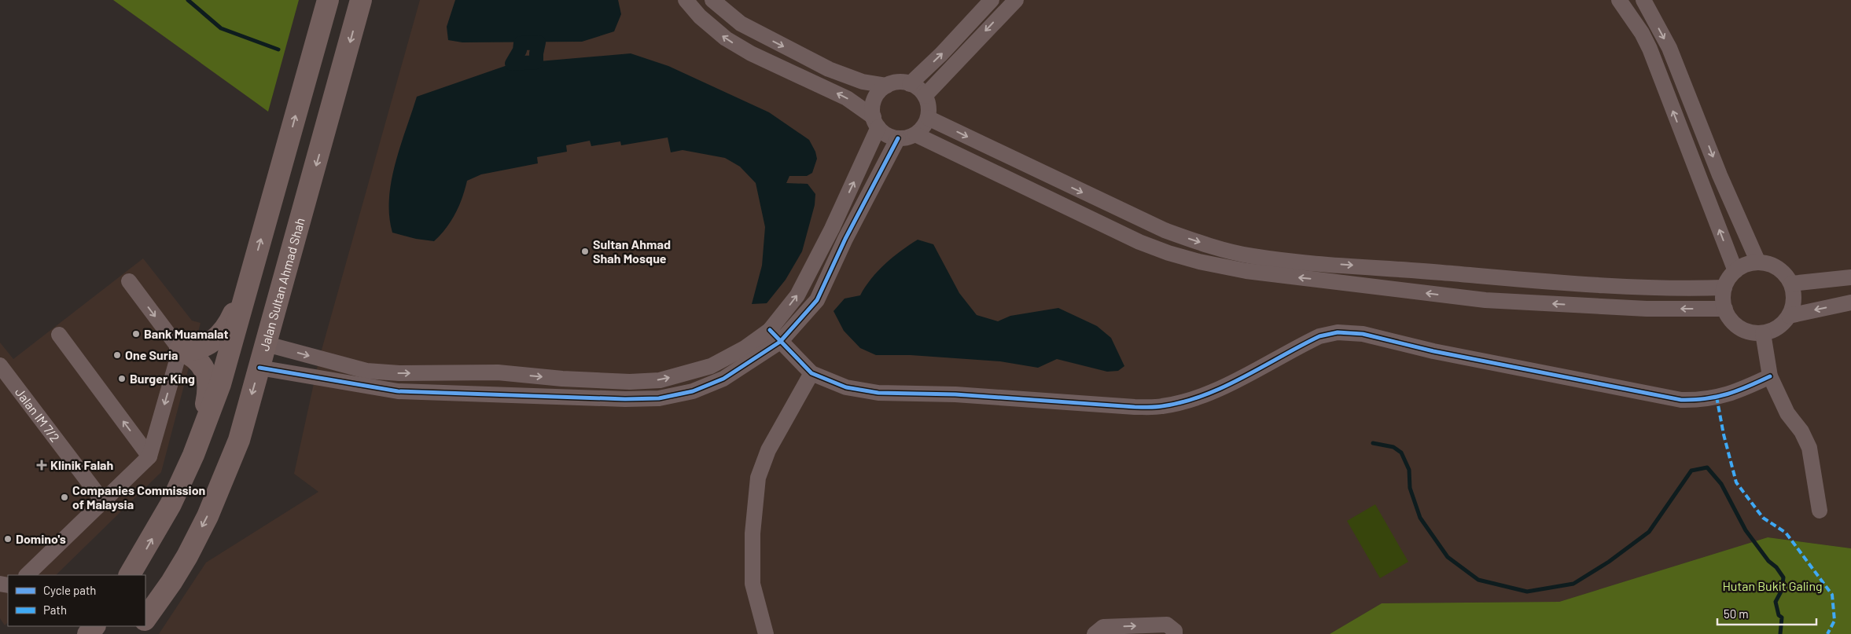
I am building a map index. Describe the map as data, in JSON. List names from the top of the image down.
{
  "streets": {
    "main road": ["Jalan Sultan Ahmad Shah"],
    "street": ["Jalan IM 7/2"]
  },
  "parks": ["Hutan Bukit Galing"],
  "places": {
    "other": [
      "Sultan Ahmad Shah Mosque",
      "Bank Muamalat",
      "One Suria",
      "Burger King",
      "Companies Commission of Malaysia",
      "Domino's"
    ],
    "health": ["Klinik Falah"]
  },
  "legend": ["Cycle path", "Path"],
  "scale_bar": "50 m"
}
